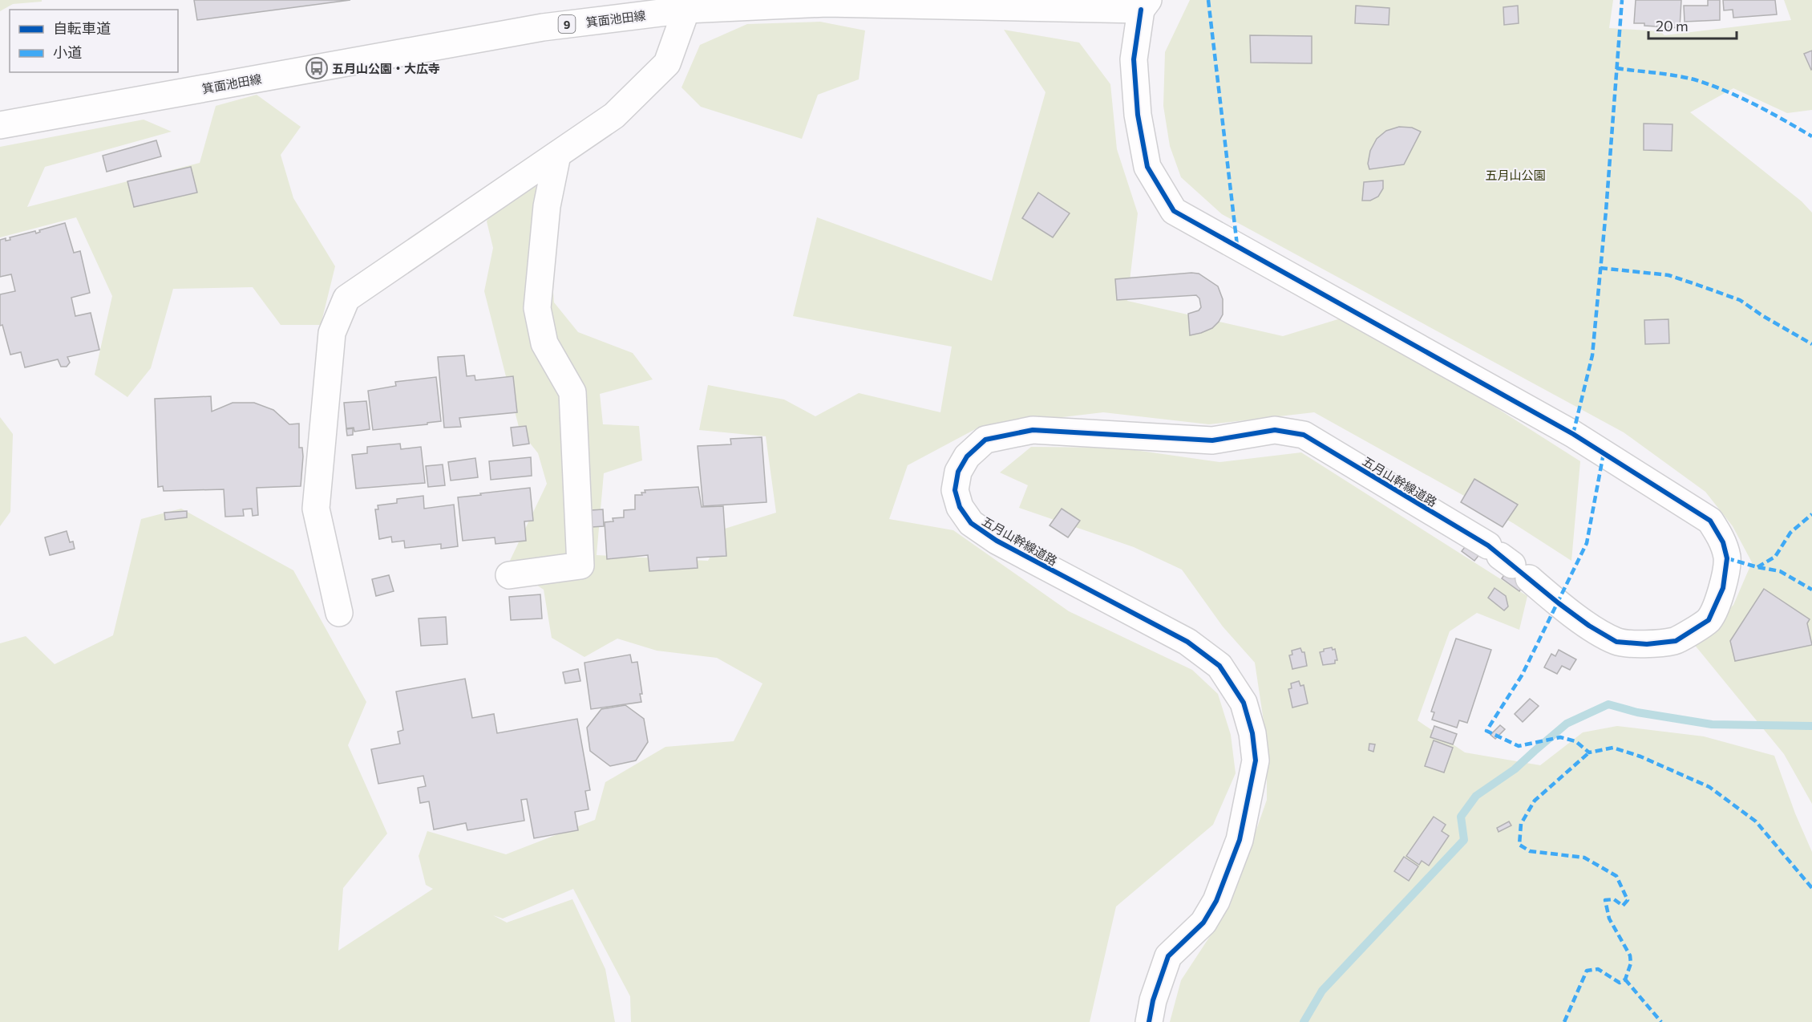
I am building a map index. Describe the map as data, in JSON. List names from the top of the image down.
{
  "streets": {
    "street": ["箕面池田線", "9", "五月山幹線道路"]
  },
  "crossings": [
    ["箕面池田線", "五月山幹線道路"]
  ],
  "parks": ["五月山公園"],
  "places": {
    "bus stop": ["五月山公園・大広寺"]
  },
  "legend": ["自転車道", "小道"],
  "scale_bar": "20 m"
}
